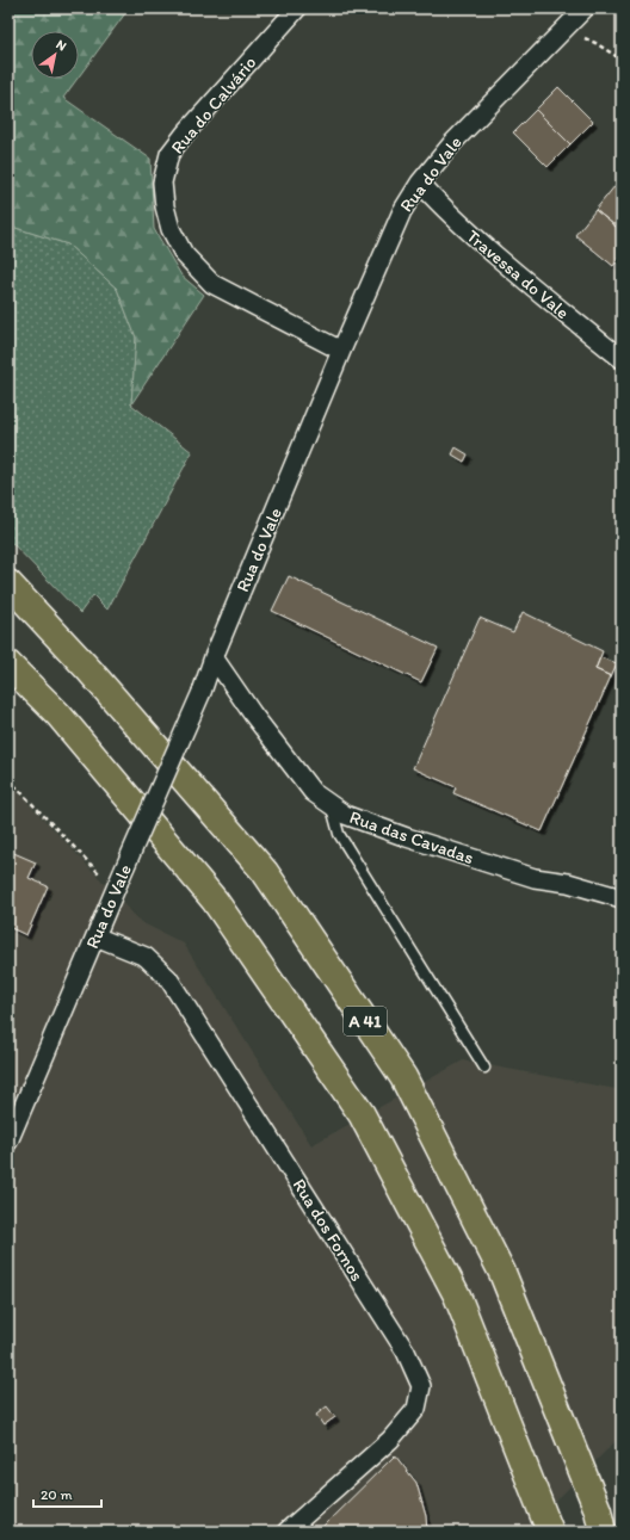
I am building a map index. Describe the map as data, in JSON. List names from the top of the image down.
{
  "streets": {
    "highway": ["A 41"],
    "street": [
      "Rua do Calvário",
      "Rua do Vale",
      "Travessa do Vale",
      "Rua das Cavadas",
      "Rua dos Fornos"
    ]
  },
  "crossings": [
    ["Rua do Calvário", "Rua do Vale"],
    ["Rua do Vale", "Travessa do Vale"],
    ["Rua do Vale", "Rua das Cavadas"],
    ["Rua do Vale", "Rua dos Fornos"]
  ],
  "scale_bar": "20 m",
  "north": "top right"
}
